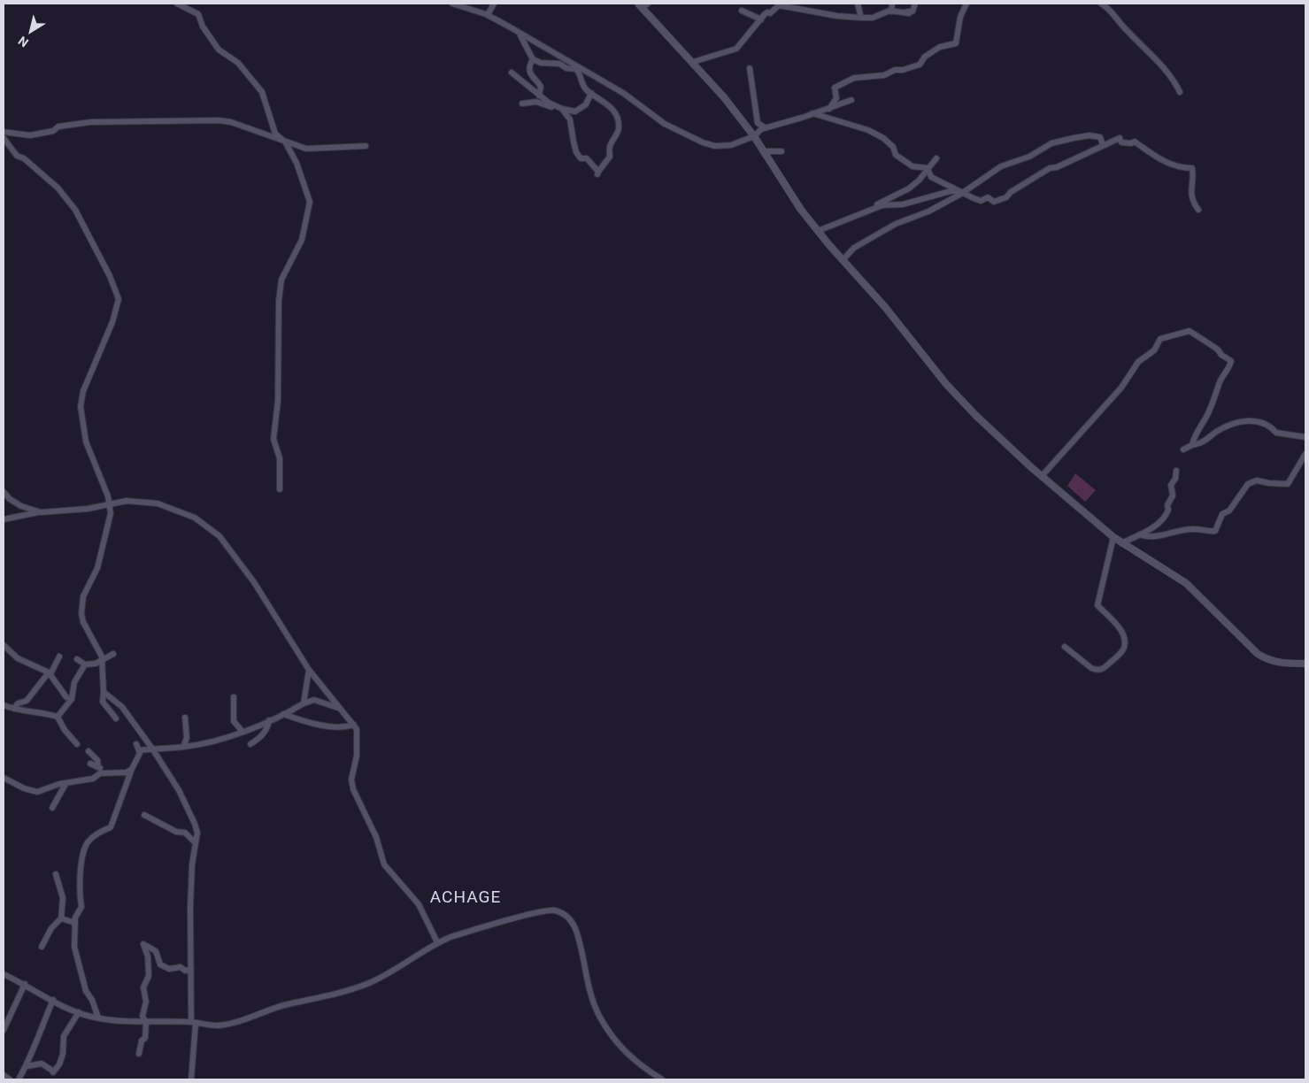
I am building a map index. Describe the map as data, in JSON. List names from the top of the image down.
{
  "districts": ["ACHAGE"],
  "north": "bottom left"
}
